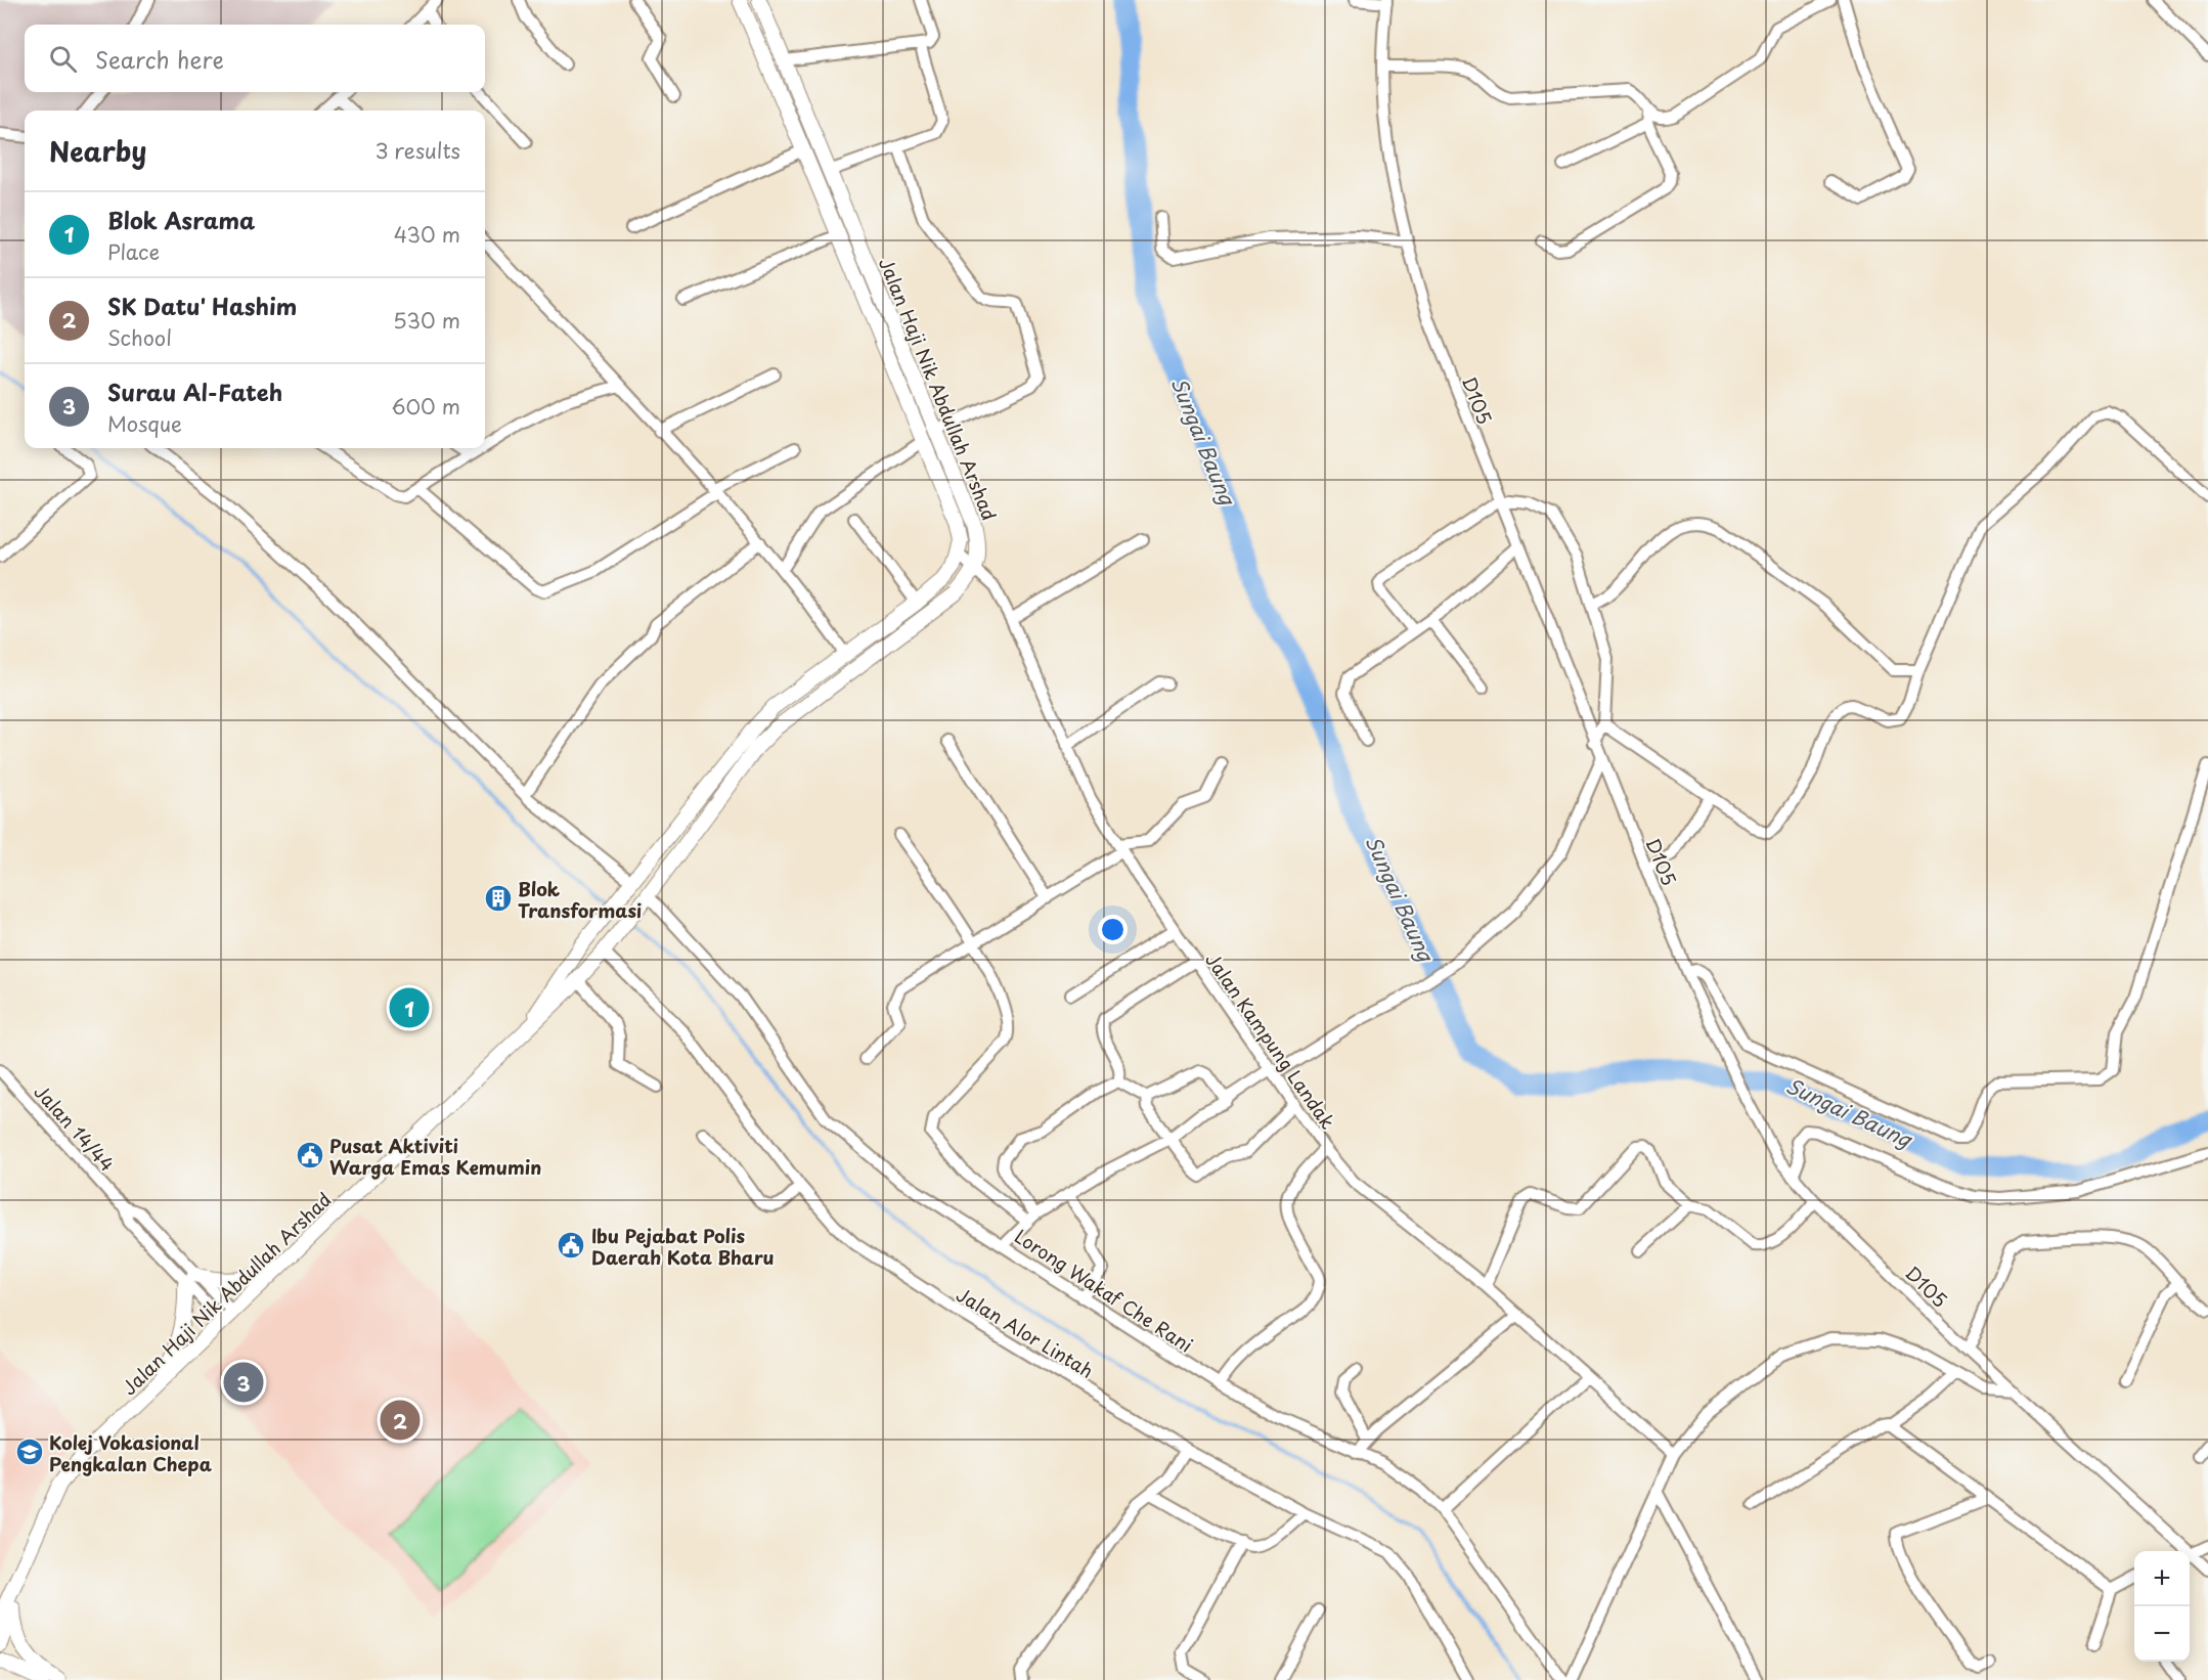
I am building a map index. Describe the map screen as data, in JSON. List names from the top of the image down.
{
  "streets": {
    "main road": ["Jalan Haji Nik Abdullah Arshad"],
    "street": [
      "D105",
      "Jalan Kampung Landak",
      "Jalan 14/44",
      "Lorong Wakaf Che Rani",
      "Jalan Alor Lintah"
    ]
  },
  "crossings": [
    ["Jalan Haji Nik Abdullah Arshad", "Jalan Kampung Landak"],
    ["Jalan Haji Nik Abdullah Arshad", "Jalan 14/44"],
    ["Jalan Haji Nik Abdullah Arshad", "Lorong Wakaf Che Rani"],
    ["Jalan Haji Nik Abdullah Arshad", "Jalan Alor Lintah"]
  ],
  "water": ["Sungai Baung"],
  "places": {
    "building": ["Blok Transformasi"],
    "public building": ["Pusat Aktiviti Warga Emas Kemumin", "Ibu Pejabat Polis Daerah Kota Bharu"],
    "school or university": ["Kolej Vokasional Pengkalan Chepa"]
  },
  "page": {
    "search": "Search here",
    "heading": ["Nearby", "3 results"],
    "list": [
      {
        "mark": "1",
        "name": "Blok Asrama",
        "note": "Place",
        "value": "430 m"
      },
      {
        "mark": "2",
        "name": "SK Datu' Hashim",
        "note": "School",
        "value": "530 m"
      },
      {
        "mark": "3",
        "name": "Surau Al-Fateh",
        "note": "Mosque",
        "value": "600 m"
      }
    ],
    "pins": ["1", "3", "2"],
    "map_buttons": ["+", "−"]
  }
}
